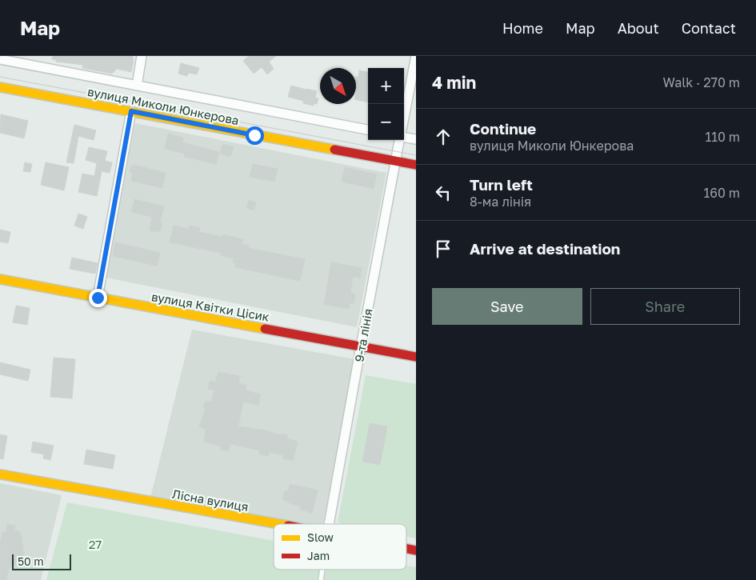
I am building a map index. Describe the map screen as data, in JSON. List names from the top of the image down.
{
  "streets": {
    "street": [
      "вулиця Миколи Юнкерова",
      "вулиця Квітки Цісик",
      "9-та лінія",
      "Лісна вулиця"
    ]
  },
  "crossings": [
    ["вулиця Миколи Юнкерова", "9-та лінія"],
    ["вулиця Квітки Цісик", "9-та лінія"]
  ],
  "parks": ["27"],
  "legend": ["Slow", "Jam"],
  "scale_bar": "50 m",
  "north": "bottom right",
  "page": {
    "header": "Map",
    "nav": [
      "Home",
      "Map",
      "About",
      "Contact"
    ],
    "heading": ["4 min", "Walk · 270 m"],
    "map_buttons": ["+", "−"],
    "list": [
      ["Continue", "вулиця Миколи Юнкерова", "110 m"],
      ["Turn left", "8-ма лінія", "160 m"],
      "Arrive at destination"
    ],
    "buttons": ["Save", "Share"],
    "scale": "50 m"
  }
}
